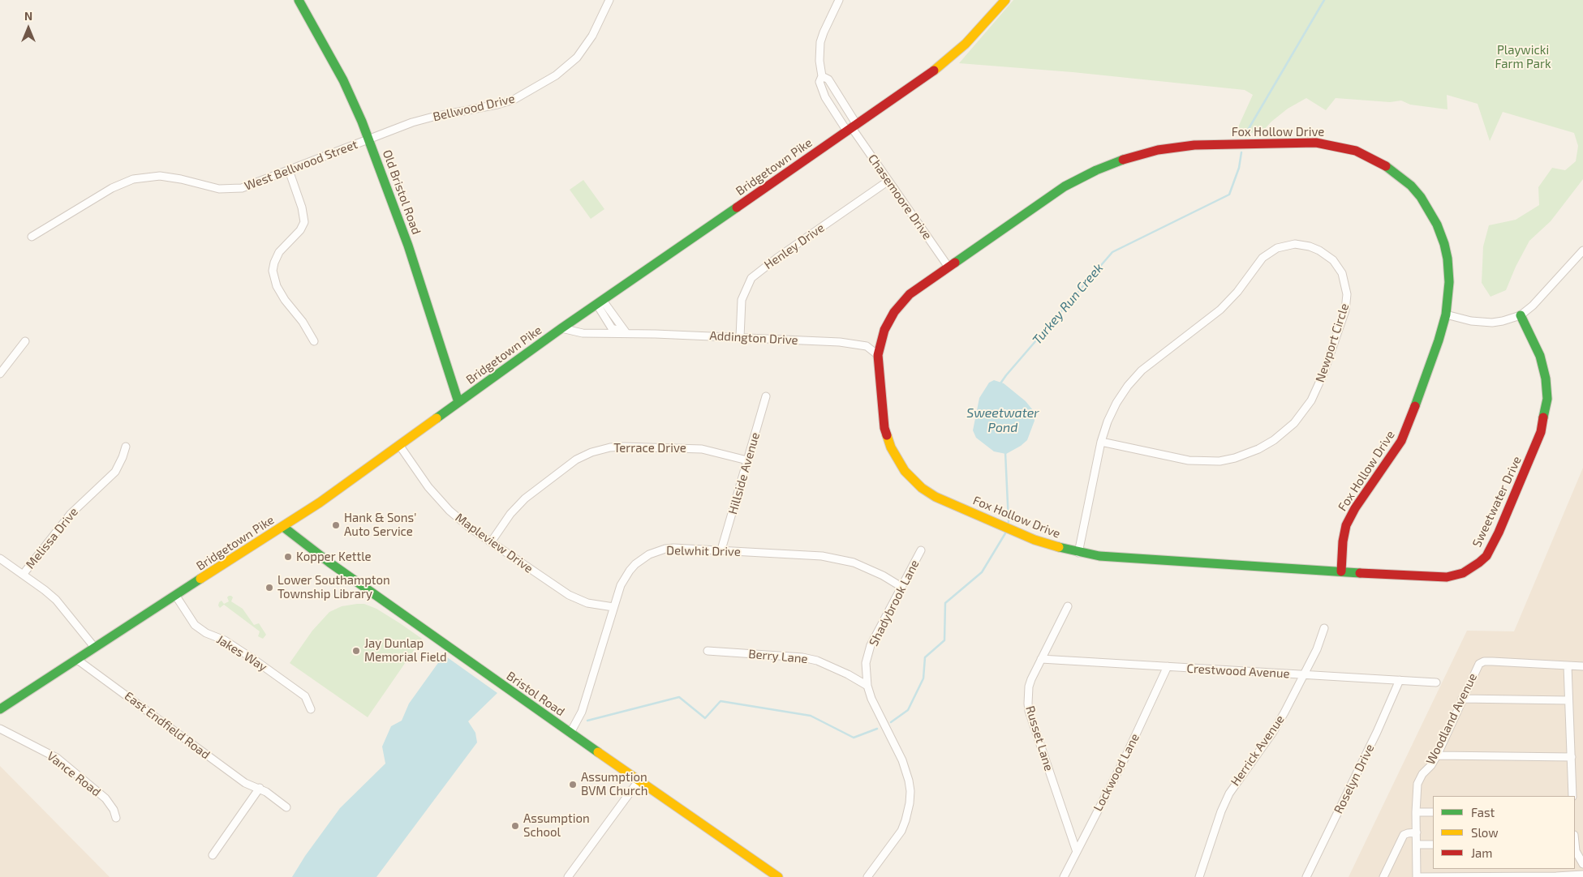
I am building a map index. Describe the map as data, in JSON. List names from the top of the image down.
{
  "streets": {
    "main road": [
      "Fox Hollow Drive",
      "Bridgetown Pike",
      "Old Bristol Road",
      "Sweetwater Drive",
      "Bristol Road"
    ],
    "street": [
      "Bellwood Drive",
      "West Bellwood Street",
      "Chasemoore Drive",
      "Henley Drive",
      "Addington Drive",
      "Newport Circle",
      "Terrace Drive",
      "Hillside Avenue",
      "Melissa Drive",
      "Mapleview Drive",
      "Delwhit Drive",
      "Shadybrook Lane",
      "Jakes Way",
      "Berry Lane",
      "Crestwood Avenue",
      "Woodland Avenue",
      "East Endfield Road",
      "Russet Lane",
      "Herrick Avenue",
      "Lockwood Lane",
      "Vance Road",
      "Roselyn Drive"
    ]
  },
  "crossings": [
    ["Bellwood Drive", "West Bellwood Street"],
    ["Bellwood Drive", "Old Bristol Road"],
    ["Fox Hollow Drive", "Chasemoore Drive"],
    ["Fox Hollow Drive", "Addington Drive"],
    ["Fox Hollow Drive", "Newport Circle"],
    ["Fox Hollow Drive", "Sweetwater Drive"],
    ["West Bellwood Street", "Old Bristol Road"],
    ["Bridgetown Pike", "Old Bristol Road"],
    ["Bridgetown Pike", "Chasemoore Drive"],
    ["Bridgetown Pike", "Addington Drive"],
    ["Bridgetown Pike", "Mapleview Drive"],
    ["Bridgetown Pike", "Jakes Way"],
    ["Bridgetown Pike", "Bristol Road"],
    ["Bridgetown Pike", "East Endfield Road"],
    ["Chasemoore Drive", "Henley Drive"],
    ["Henley Drive", "Addington Drive"],
    ["Terrace Drive", "Hillside Avenue"],
    ["Terrace Drive", "Mapleview Drive"],
    ["Hillside Avenue", "Delwhit Drive"],
    ["Mapleview Drive", "Delwhit Drive"],
    ["Delwhit Drive", "Shadybrook Lane"],
    ["Delwhit Drive", "Bristol Road"],
    ["Shadybrook Lane", "Berry Lane"],
    ["Crestwood Avenue", "Russet Lane"],
    ["Crestwood Avenue", "Herrick Avenue"],
    ["Crestwood Avenue", "Lockwood Lane"],
    ["Crestwood Avenue", "Roselyn Drive"],
    ["Russet Lane", "Lockwood Lane"]
  ],
  "water": ["Turkey Run Creek", "Sweetwater Pond"],
  "parks": ["Playwicki Farm Park"],
  "places": [
    "Hank & Sons' Auto Service",
    "Kopper Kettle",
    "Lower Southampton Township Library",
    "Jay Dunlap Memorial Field",
    "Assumption BVM Church",
    "Assumption School"
  ],
  "legend": ["Fast", "Slow", "Jam"],
  "north": "top"
}
